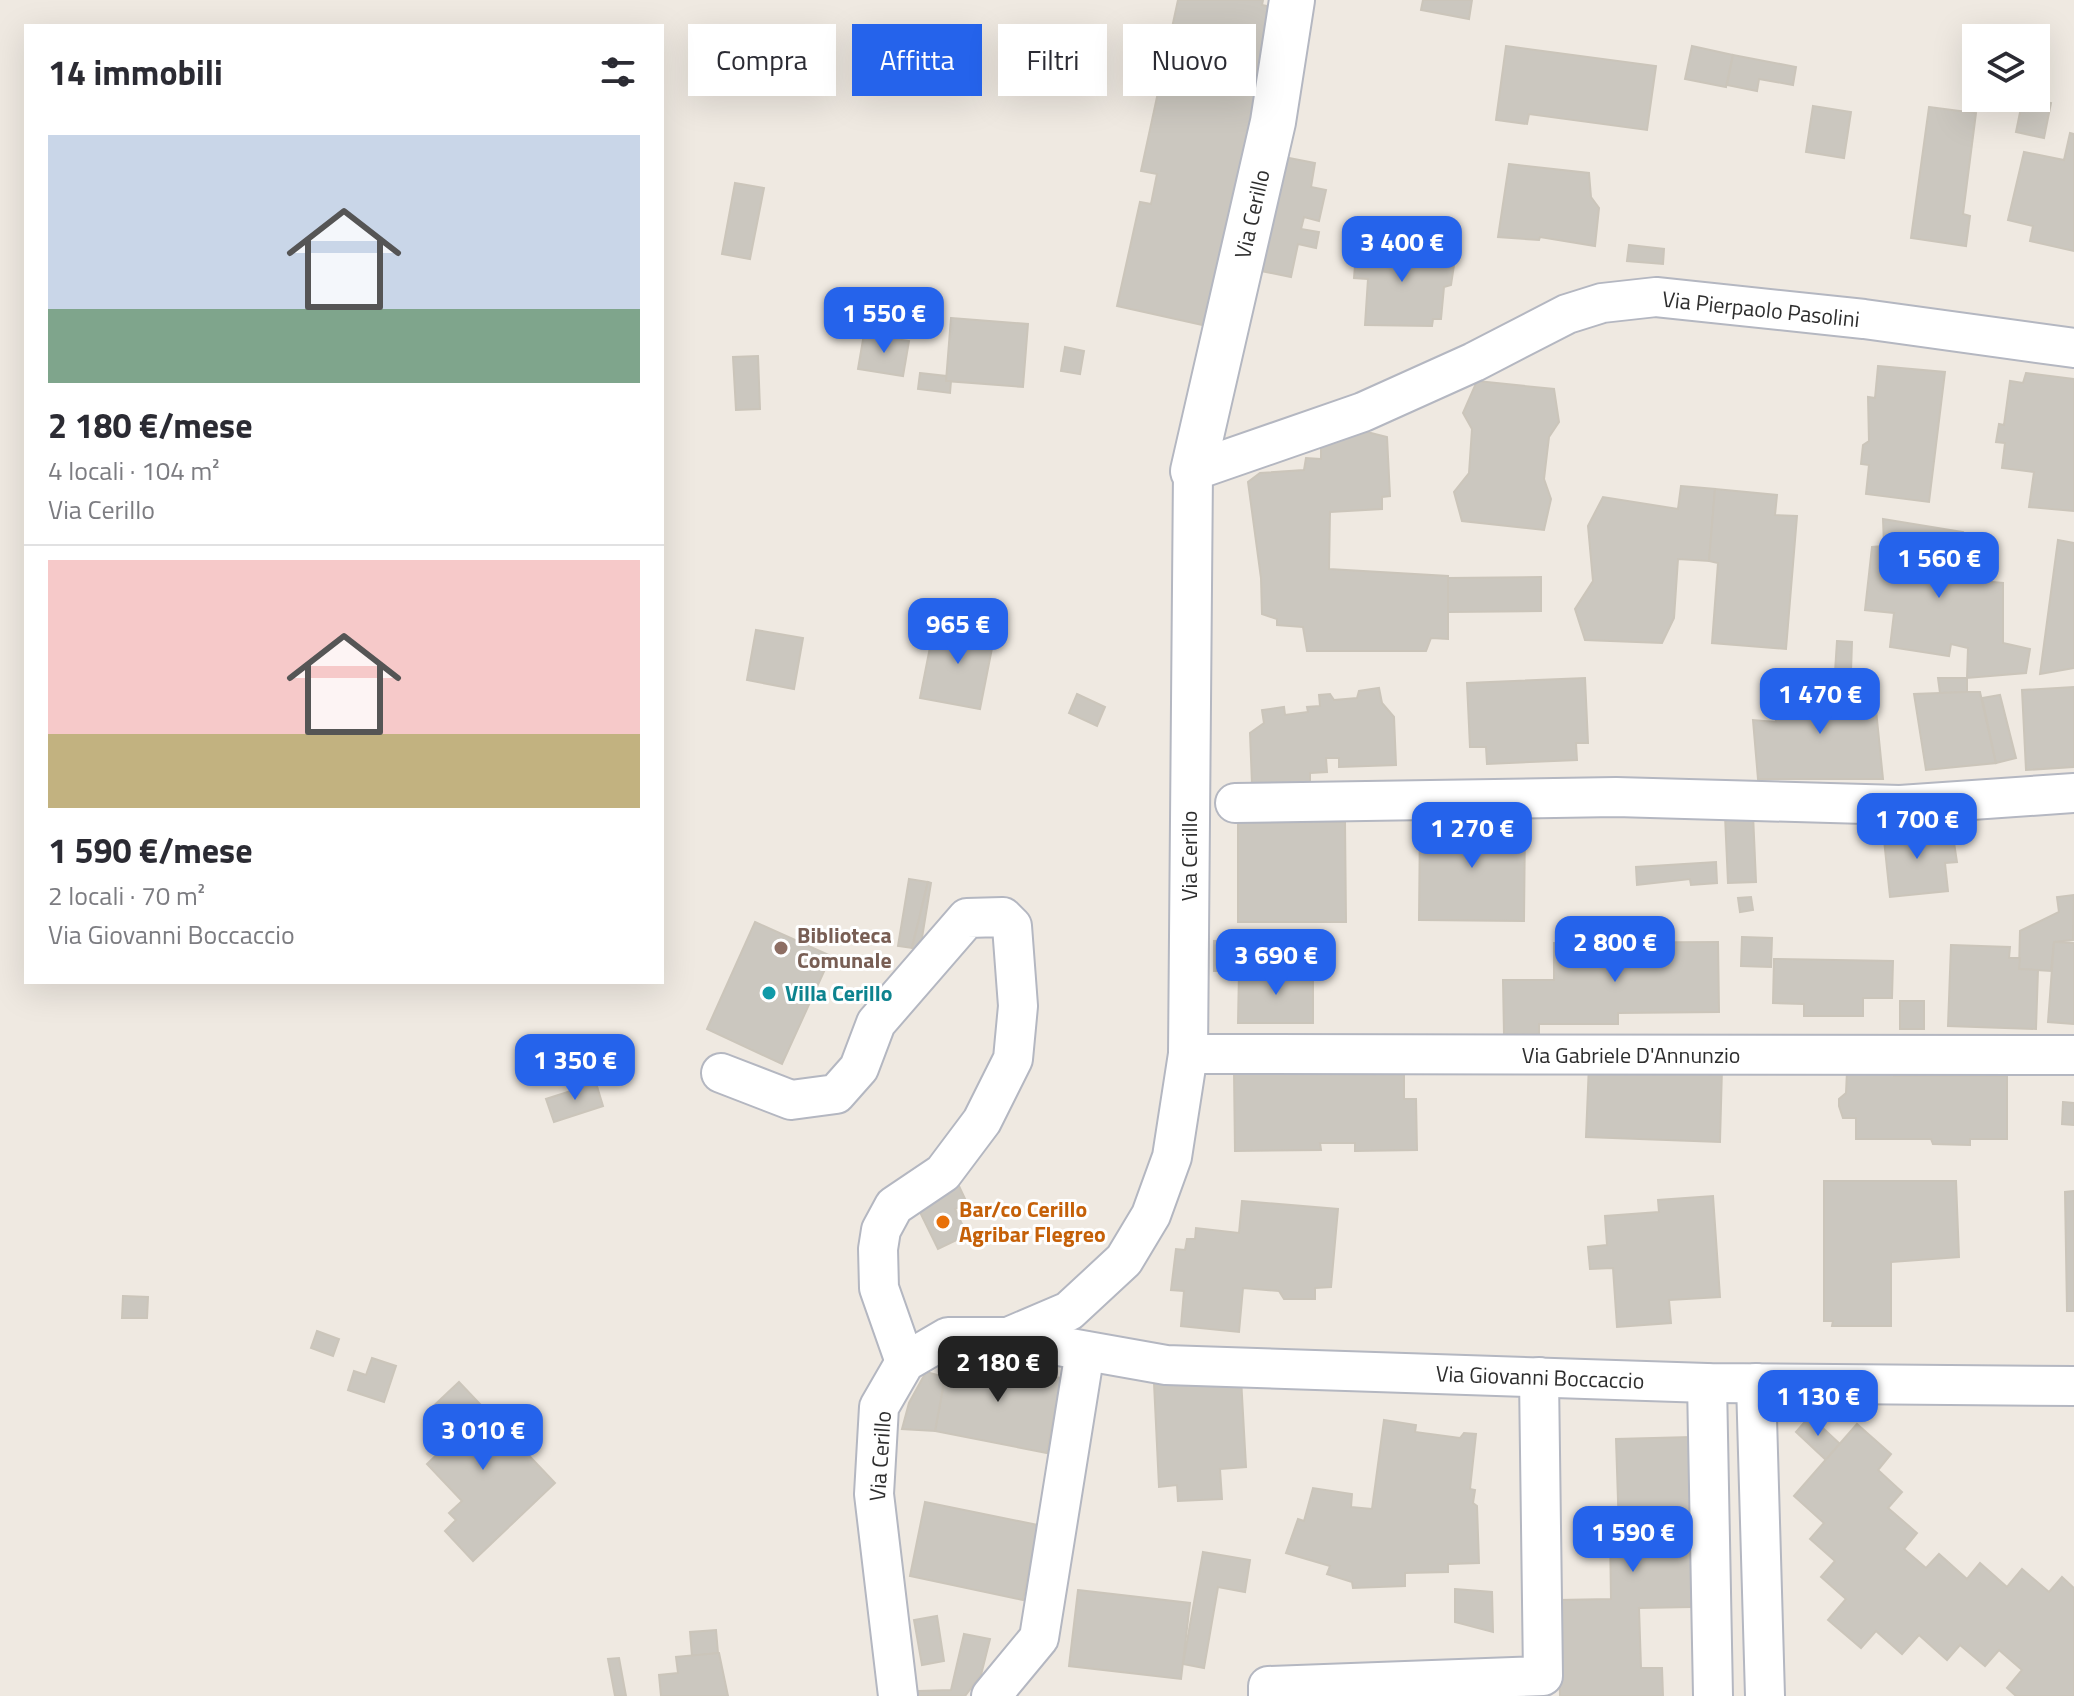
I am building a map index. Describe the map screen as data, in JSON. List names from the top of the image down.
{
  "streets": {
    "street": [
      "Via Cerillo",
      "Via Pierpaolo Pasolini",
      "Via Gabriele D'Annunzio",
      "Via Giovanni Boccaccio"
    ]
  },
  "crossings": [
    ["Via Cerillo", "Via Pierpaolo Pasolini"],
    ["Via Cerillo", "Via Gabriele D'Annunzio"],
    ["Via Cerillo", "Via Giovanni Boccaccio"]
  ],
  "places": ["Biblioteca Comunale", "Villa Cerillo", "Bar/co Cerillo Agribar Flegreo"],
  "page": {
    "chip": [
      "Compra",
      "Affitta",
      "Filtri",
      "Nuovo"
    ],
    "heading": "14 immobili",
    "list": [
      {
        "name": "2 180 €/mese",
        "note": "4 locali · 104 m² · Via Cerillo"
      },
      {
        "name": "1 590 €/mese",
        "note": "2 locali · 70 m² · Via Giovanni Boccaccio"
      }
    ],
    "price": [
      "3 400 €",
      "1 550 €",
      "1 560 €",
      "965 €",
      "1 470 €",
      "1 700 €",
      "1 270 €",
      "2 800 €",
      "3 690 €",
      "1 350 €",
      "2 180 €",
      "1 130 €",
      "3 010 €",
      "1 590 €"
    ]
  }
}
